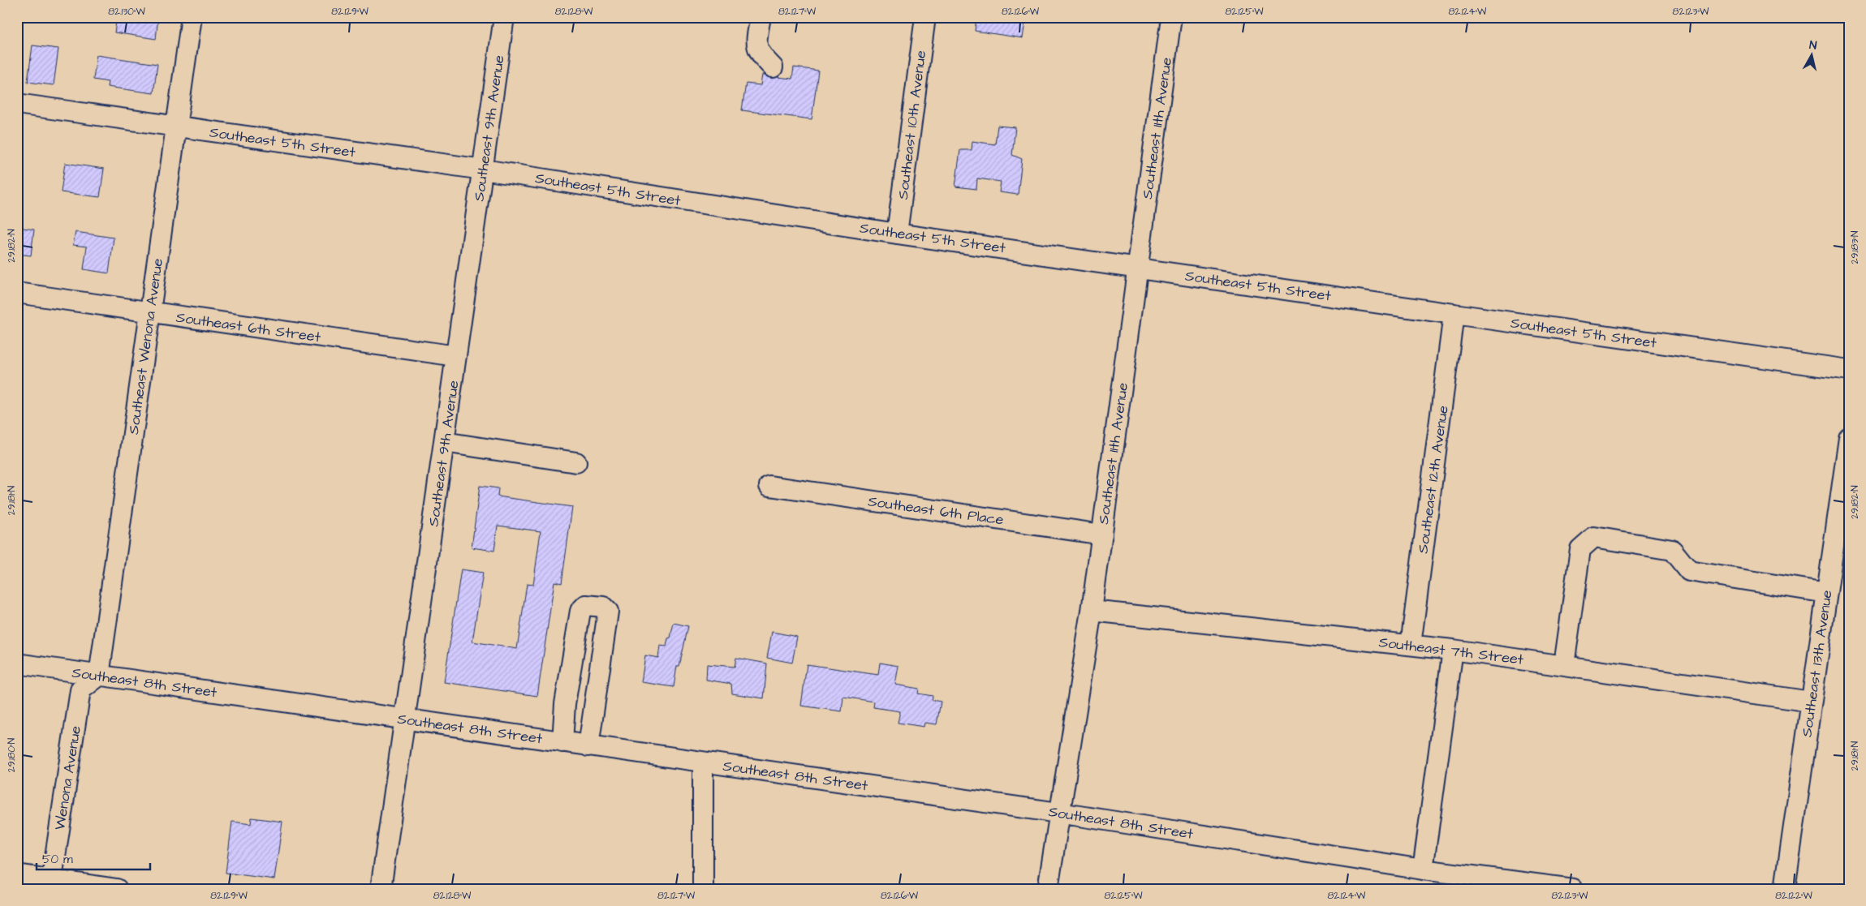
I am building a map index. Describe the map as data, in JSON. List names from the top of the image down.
{
  "streets": {
    "street": [
      "Southeast 10th Avenue",
      "Southeast 9th Avenue",
      "Southeast 11th Avenue",
      "Southeast 5th Street",
      "Southeast 6th Street",
      "Southeast Wenona Avenue",
      "Southeast 12th Avenue",
      "Southeast 6th Place",
      "Southeast 7th Street",
      "Southeast 13th Avenue",
      "Southeast 8th Street",
      "Wenona Avenue"
    ]
  },
  "crossings": [
    ["Southeast 10th Avenue", "Southeast 5th Street"],
    ["Southeast 9th Avenue", "Southeast 5th Street"],
    ["Southeast 9th Avenue", "Southeast 6th Street"],
    ["Southeast 9th Avenue", "Southeast 8th Street"],
    ["Southeast 11th Avenue", "Southeast 5th Street"],
    ["Southeast 11th Avenue", "Southeast 6th Place"],
    ["Southeast 11th Avenue", "Southeast 7th Street"],
    ["Southeast 11th Avenue", "Southeast 8th Street"],
    ["Southeast 5th Street", "Southeast Wenona Avenue"],
    ["Southeast 5th Street", "Southeast 12th Avenue"],
    ["Southeast 6th Street", "Southeast Wenona Avenue"],
    ["Southeast Wenona Avenue", "Southeast 8th Street"],
    ["Southeast Wenona Avenue", "Wenona Avenue"],
    ["Southeast 12th Avenue", "Southeast 7th Street"],
    ["Southeast 7th Street", "Southeast 13th Avenue"],
    ["Southeast 8th Street", "Wenona Avenue"]
  ],
  "scale_bar": "50 m",
  "north": "top",
  "coordinates": [
    "82.130°W",
    "82.129°W",
    "82.128°W",
    "82.127°W",
    "82.126°W",
    "82.125°W",
    "82.124°W",
    "82.123°W",
    "29.182°N",
    "29.183°N",
    "29.181°N",
    "29.180°N",
    "82.122°W"
  ]
}
